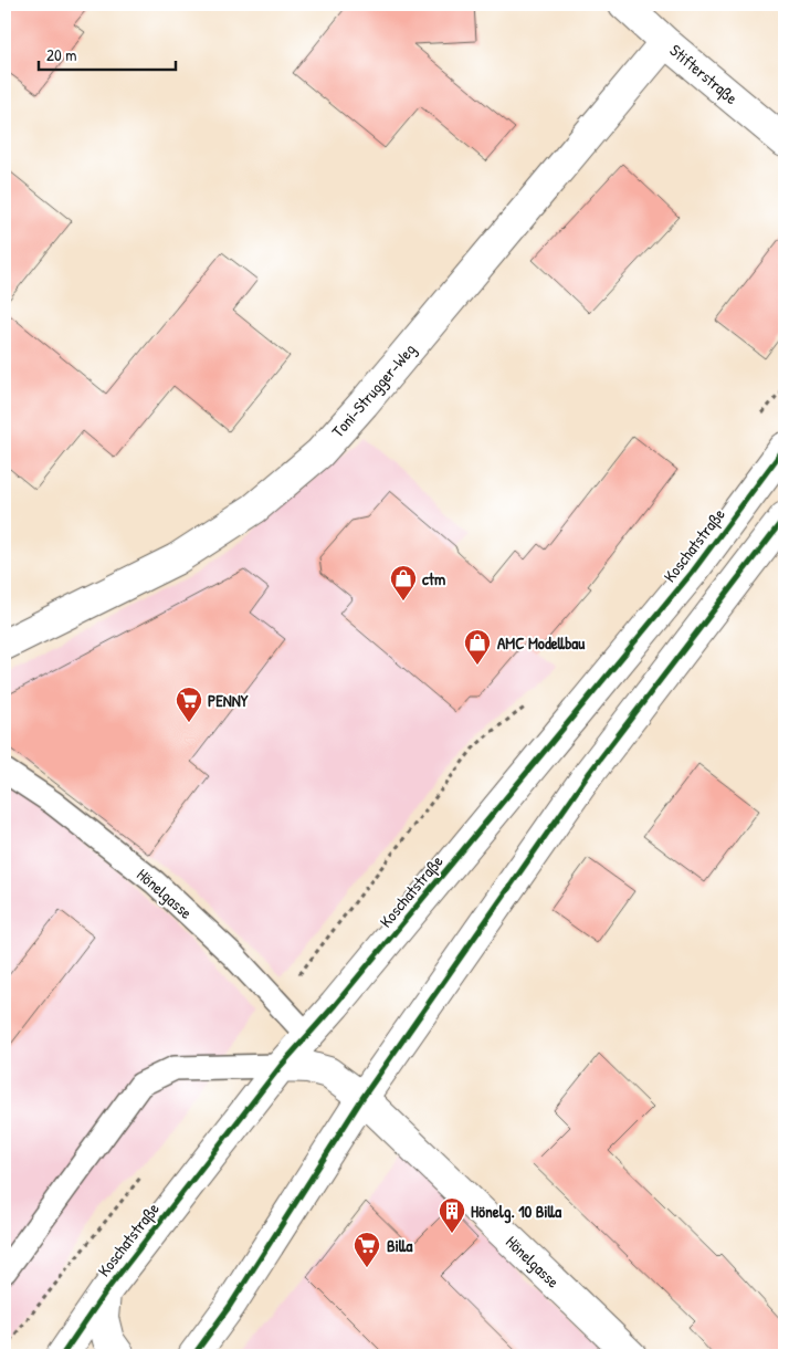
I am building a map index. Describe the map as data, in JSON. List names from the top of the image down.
{
  "streets": {
    "main road": [
      "Stifterstraße",
      "Toni-Strugger-Weg",
      "Koschatstraße",
      "Hönelgasse"
    ]
  },
  "crossings": [
    ["Stifterstraße", "Toni-Strugger-Weg"],
    ["Koschatstraße", "Hönelgasse"]
  ],
  "places": {
    "shop": ["ctm", "AMC Modellbau"],
    "supermarket": ["PENNY", "Billa"],
    "building": ["Hönelg. 10 Billa"]
  },
  "scale_bar": "20 m"
}
